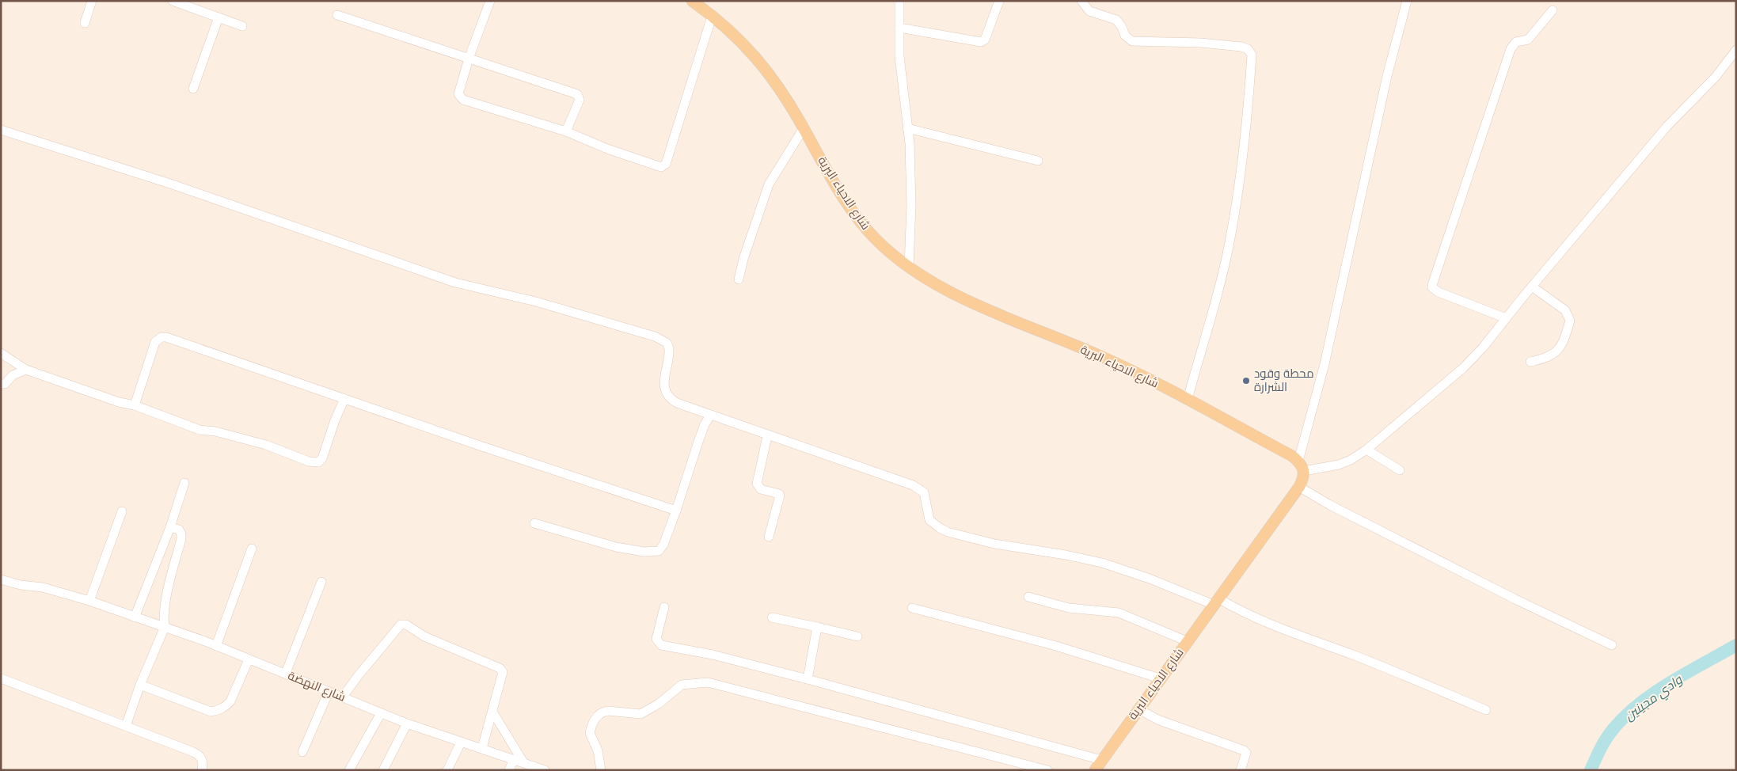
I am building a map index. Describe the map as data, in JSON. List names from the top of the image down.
{
  "streets": {
    "main road": ["شارع الاحياء البرية"],
    "street": ["شارع النهضة"]
  },
  "water": ["وادي مجينين"],
  "places": ["محطة وقود الشرارة"]
}
